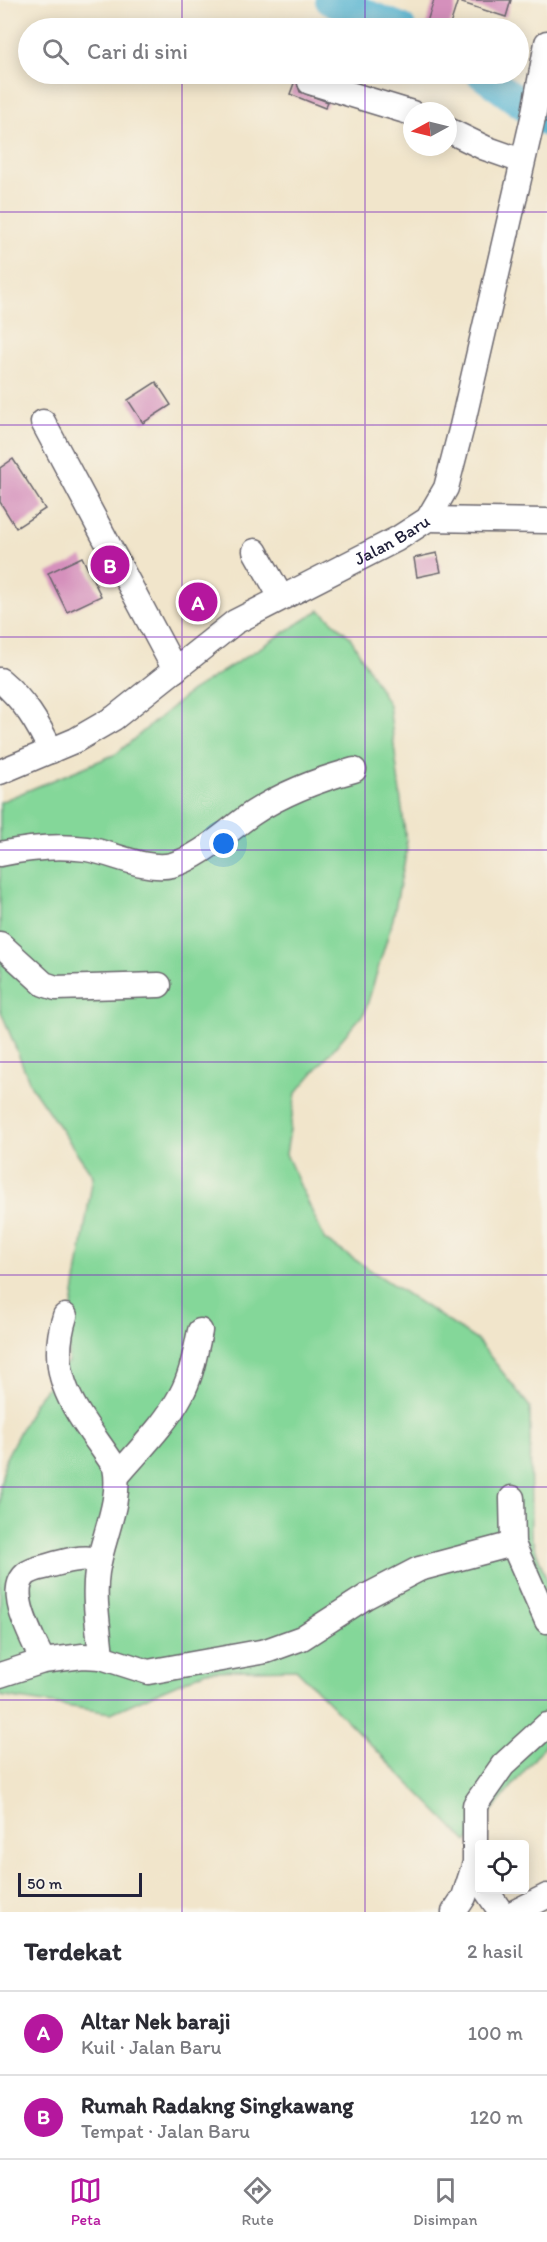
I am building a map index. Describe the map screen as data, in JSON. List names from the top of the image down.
{
  "streets": {
    "street": ["Jalan Baru"]
  },
  "scale_bar": "50 m",
  "north": "left",
  "page": {
    "search": "Cari di sini",
    "pins": ["B", "A"],
    "scale": "50 m",
    "heading": ["Terdekat", "2 hasil"],
    "list": [
      {
        "mark": "A",
        "name": "Altar Nek baraji",
        "note": "Kuil · Jalan Baru",
        "value": "100 m"
      },
      {
        "mark": "B",
        "name": "Rumah Radakng Singkawang",
        "note": "Tempat · Jalan Baru",
        "value": "120 m"
      }
    ],
    "nav": ["Peta", "Rute", "Disimpan"]
  }
}
